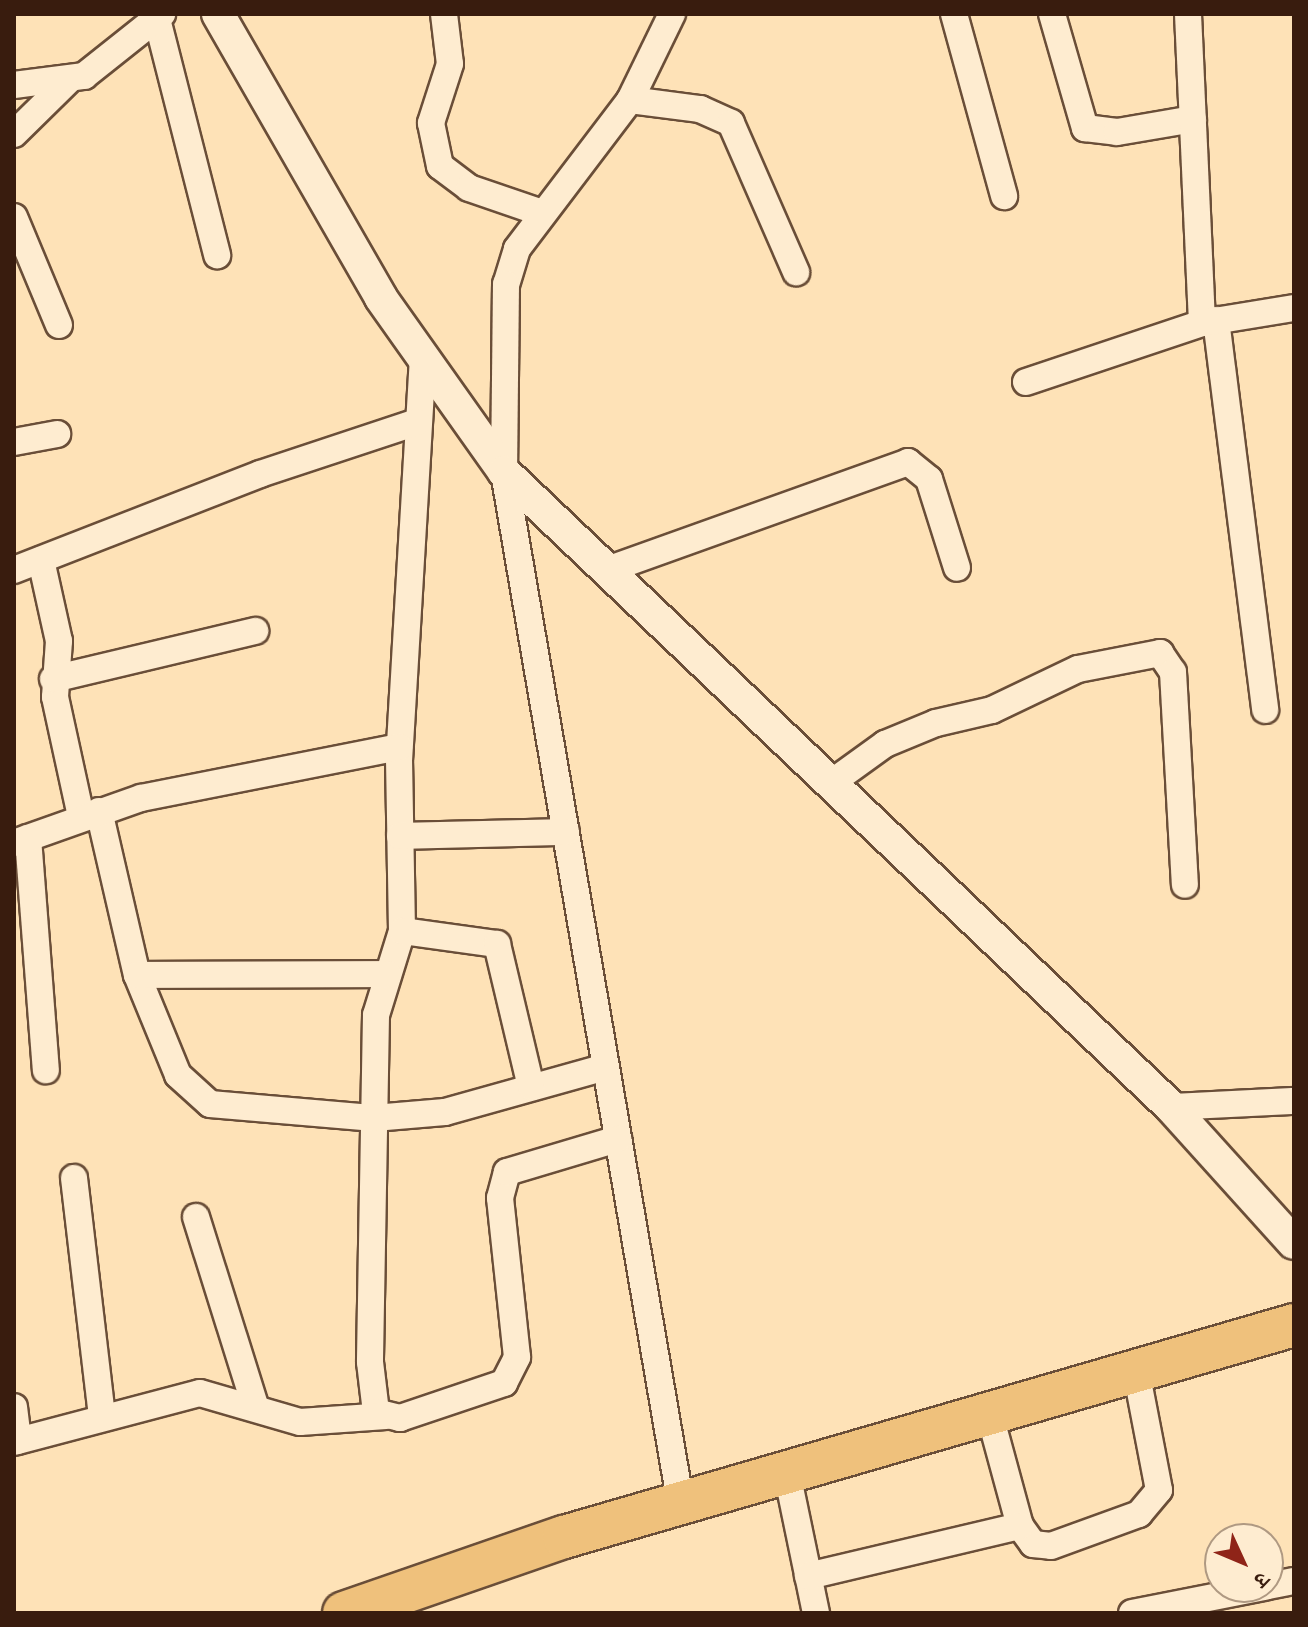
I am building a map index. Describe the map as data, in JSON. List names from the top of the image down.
{
  "north": "bottom right"
}
